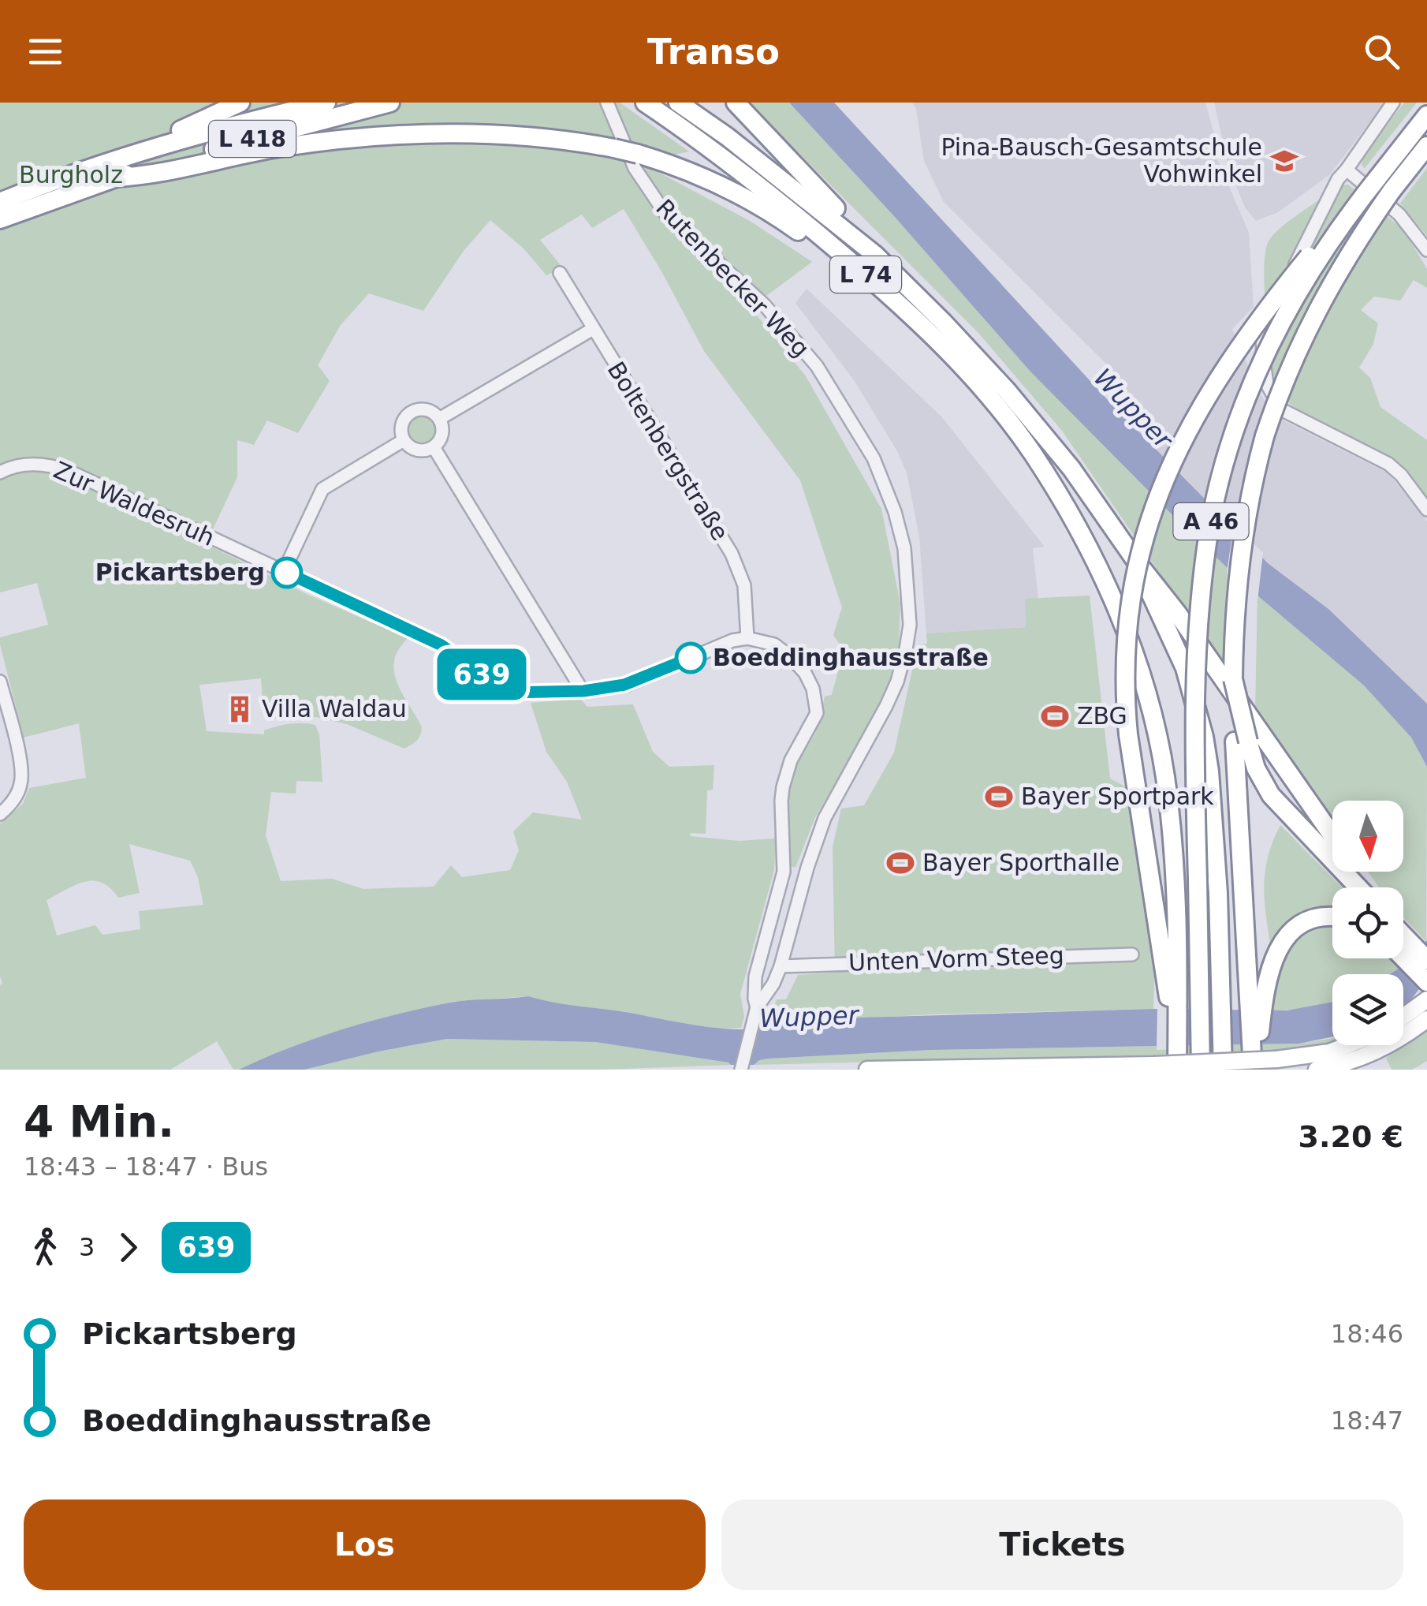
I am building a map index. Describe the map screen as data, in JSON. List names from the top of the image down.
{
  "streets": {
    "highway": ["L 418", "L 74", "A 46"],
    "street": [
      "Rutenbecker Weg",
      "Boltenbergstraße",
      "Zur Waldesruh",
      "Unten Vorm Steeg"
    ]
  },
  "crossings": [
    ["L 418", "L 74"],
    ["Rutenbecker Weg", "Unten Vorm Steeg"],
    ["Boltenbergstraße", "Zur Waldesruh"]
  ],
  "water": ["Wupper"],
  "parks": ["Burgholz"],
  "places": {
    "school or university": ["Pina-Bausch-Gesamtschule Vohwinkel"],
    "other": ["Pickartsberg", "Boeddinghausstraße"],
    "building": ["Villa Waldau"],
    "sports": ["ZBG", "Bayer Sportpark", "Bayer Sporthalle"]
  },
  "lines": ["bus line 639"],
  "north": "bottom",
  "page": {
    "header": "Transo",
    "on_map": "639",
    "heading": ["4 Min.", "18:43 – 18:47 · Bus", "3.20 €"],
    "legs": ["3", "639"],
    "list": [
      {
        "name": "Pickartsberg",
        "value": "18:46"
      },
      {
        "name": "Boeddinghausstraße",
        "value": "18:47"
      }
    ],
    "buttons": ["Los", "Tickets"]
  }
}
